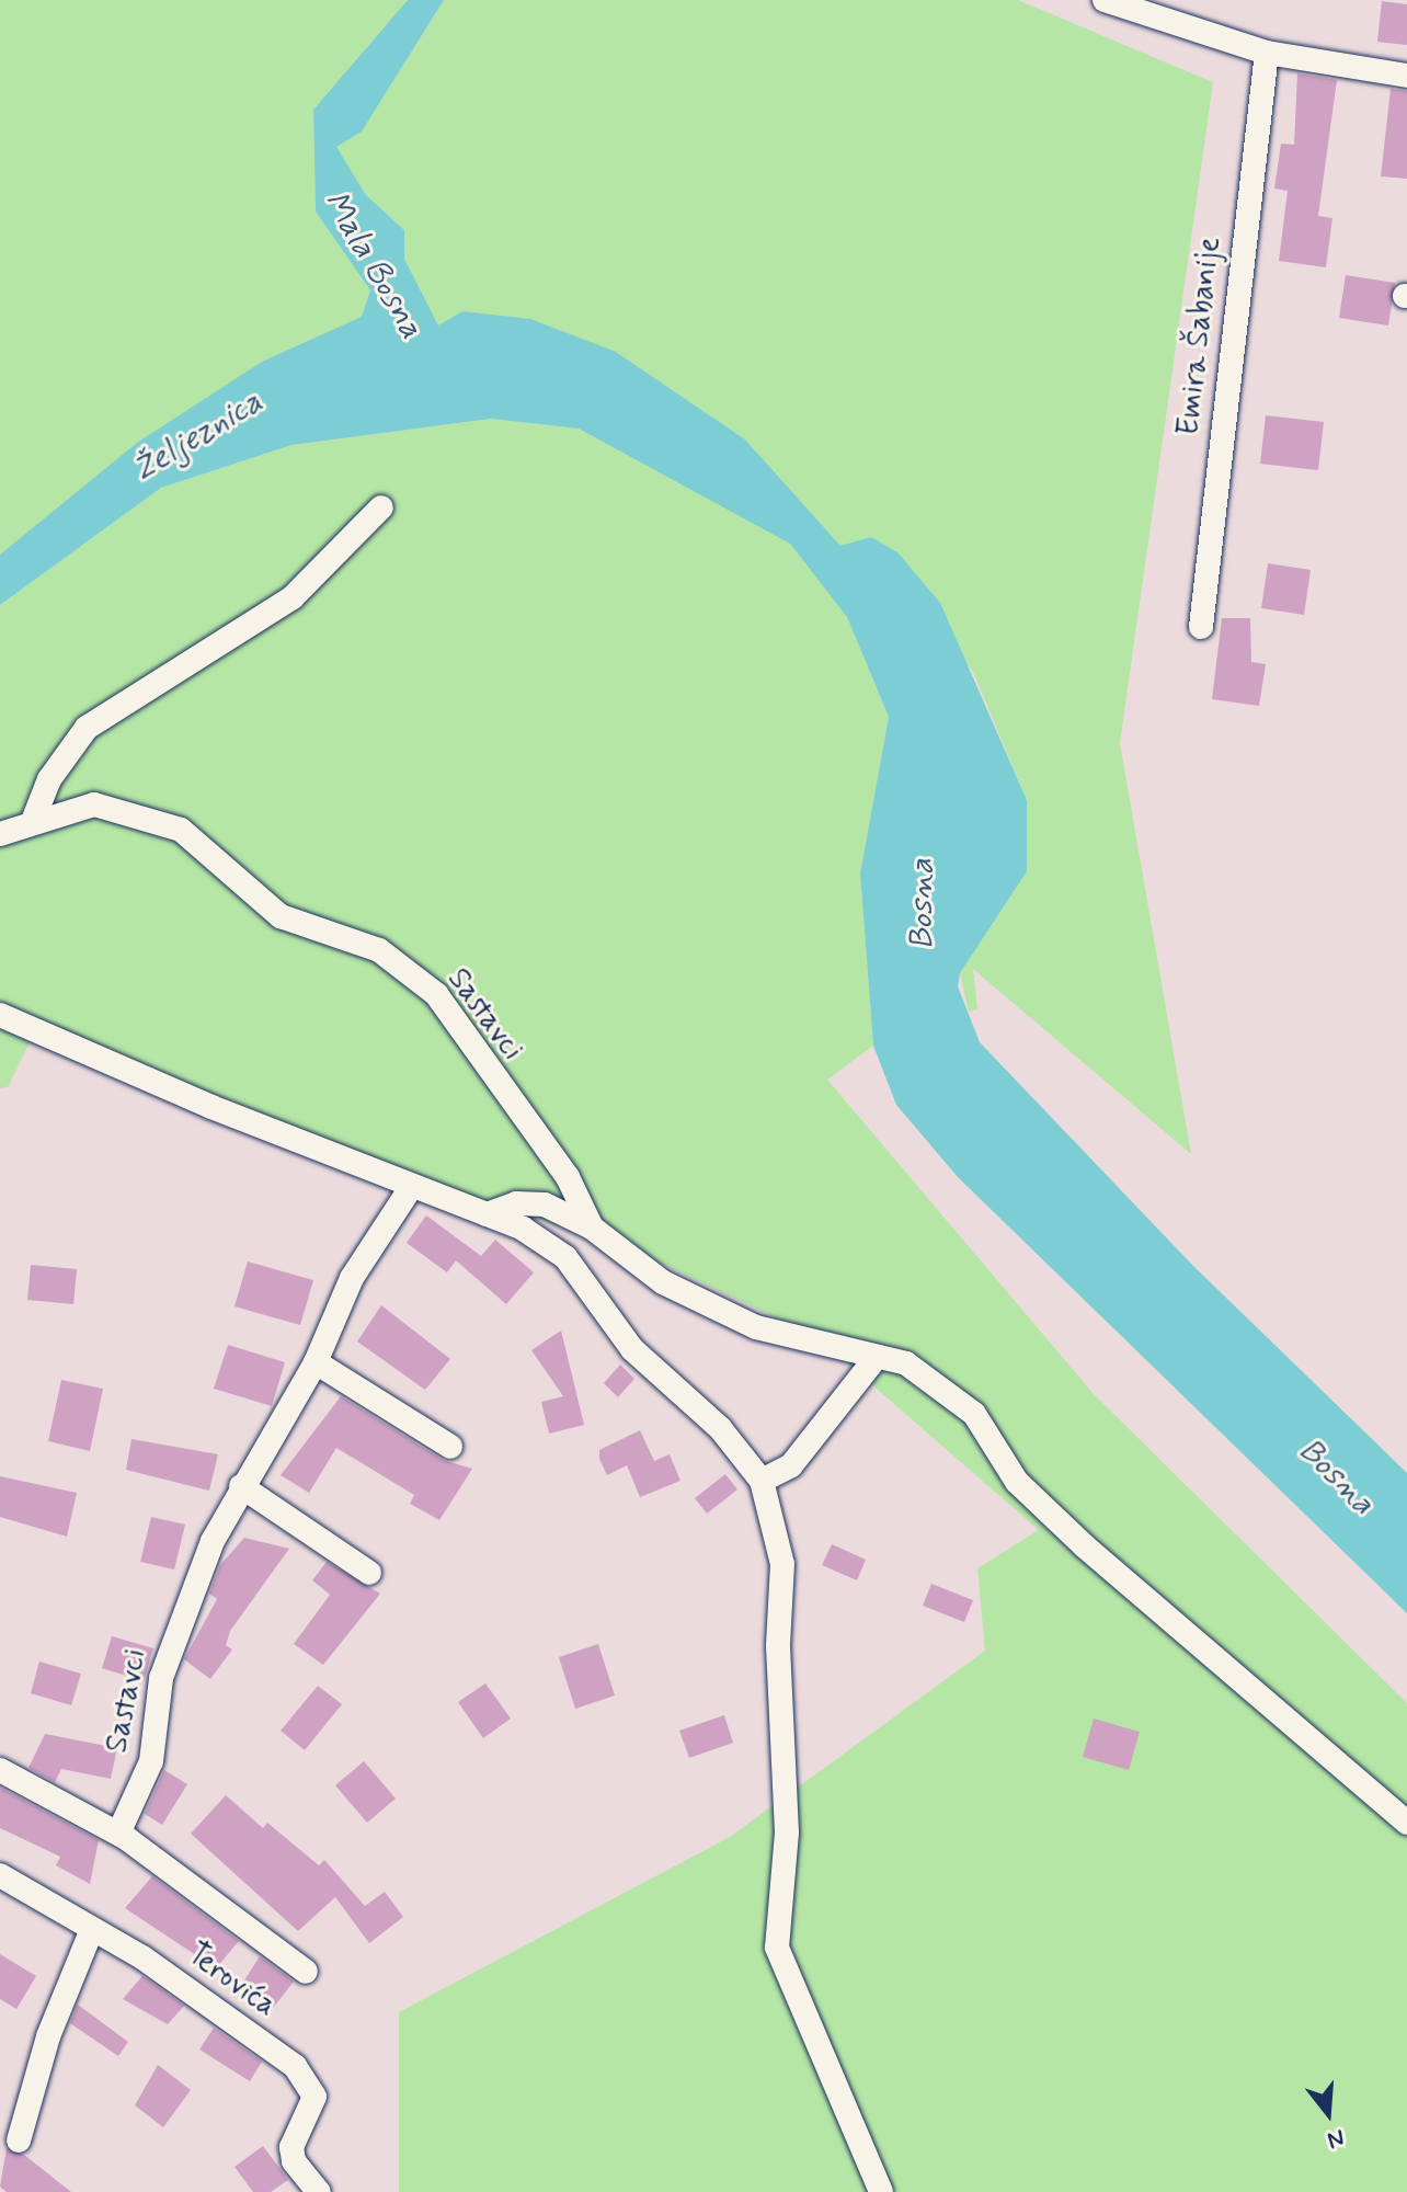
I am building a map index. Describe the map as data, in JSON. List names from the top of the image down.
{
  "streets": {
    "street": ["Emira Šabanije", "Sastavci", "Terovića"]
  },
  "crossings": [
    ["Sastavci", "Terovića"]
  ],
  "water": ["Mala Bosna", "Željeznica", "Bosna"],
  "north": "bottom"
}
